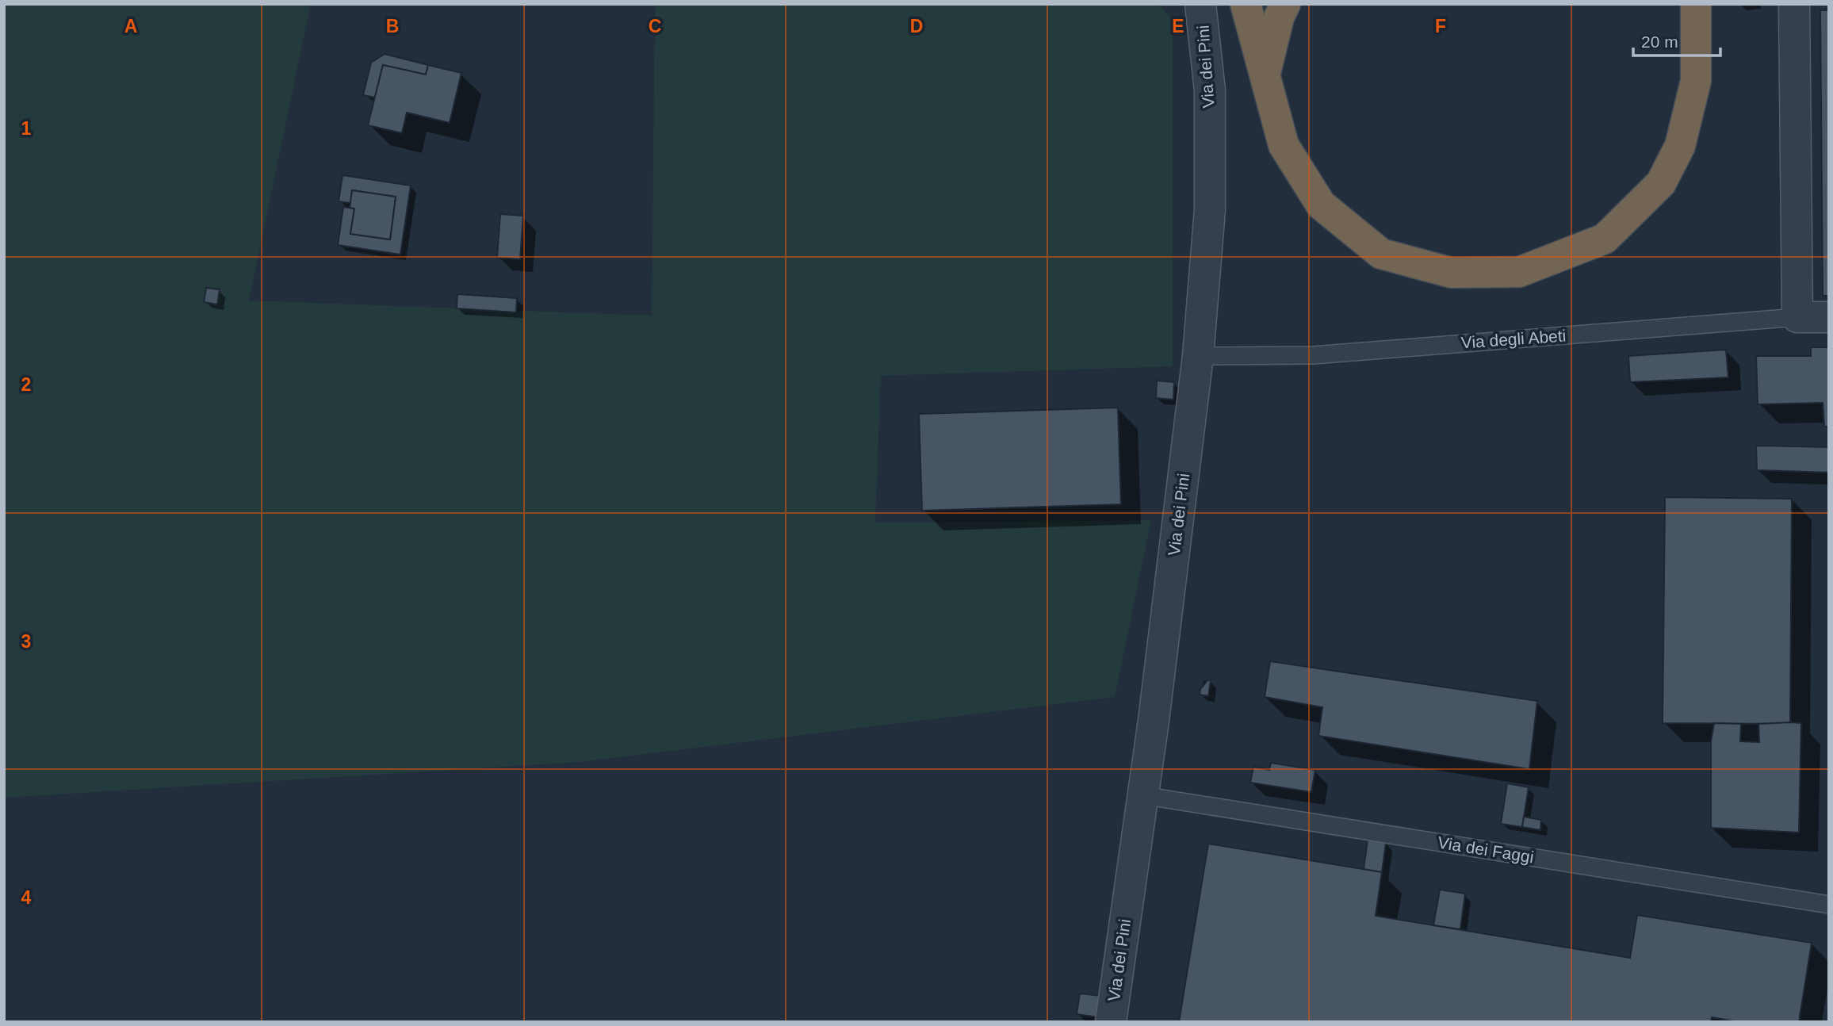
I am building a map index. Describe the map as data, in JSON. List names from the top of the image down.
{
  "streets": {
    "street": ["Via dei Pini", "Via degli Abeti"],
    "lane": ["Via dei Faggi"]
  },
  "crossings": [
    ["Via dei Pini", "Via degli Abeti"],
    ["Via dei Pini", "Via dei Faggi"]
  ],
  "scale_bar": "20 m",
  "grid": {
    "columns": [
      "A",
      "B",
      "C",
      "D",
      "E",
      "F"
    ],
    "rows": [
      "1",
      "2",
      "3",
      "4"
    ]
  }
}
